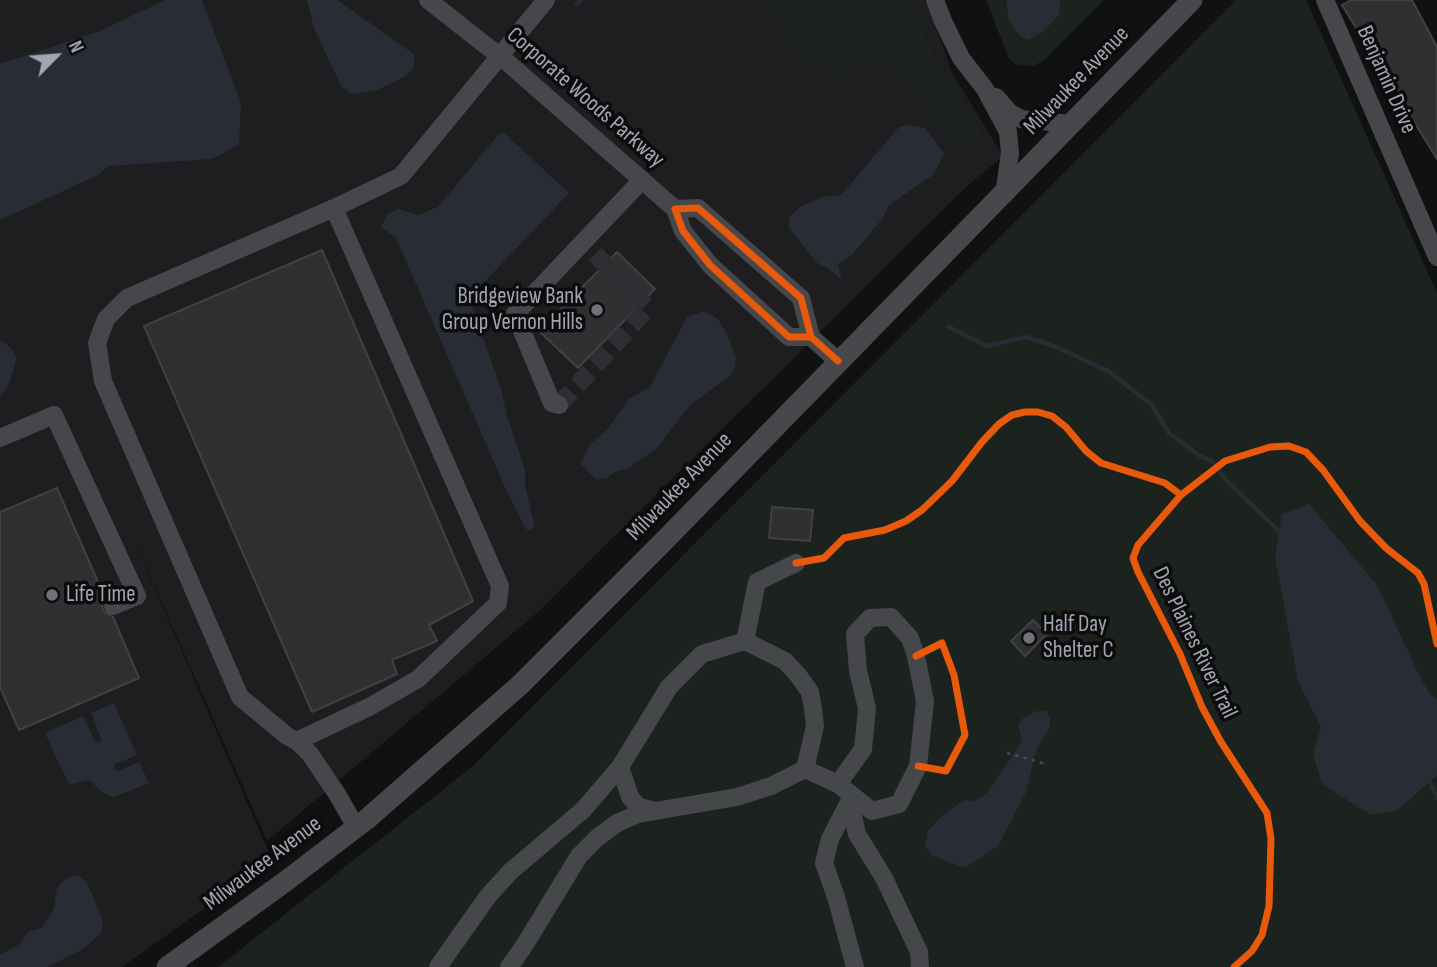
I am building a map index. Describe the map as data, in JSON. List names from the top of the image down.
{
  "streets": {
    "main road": ["Milwaukee Avenue"],
    "street": ["Benjamin Drive", "Corporate Woods Parkway"],
    "cycle path": ["Des Plaines River Trail"]
  },
  "crossings": [
    ["Milwaukee Avenue", "Corporate Woods Parkway"]
  ],
  "places": ["Bridgeview Bank Group Vernon Hills", "Life Time", "Half Day Shelter C"],
  "north": "top right"
}
